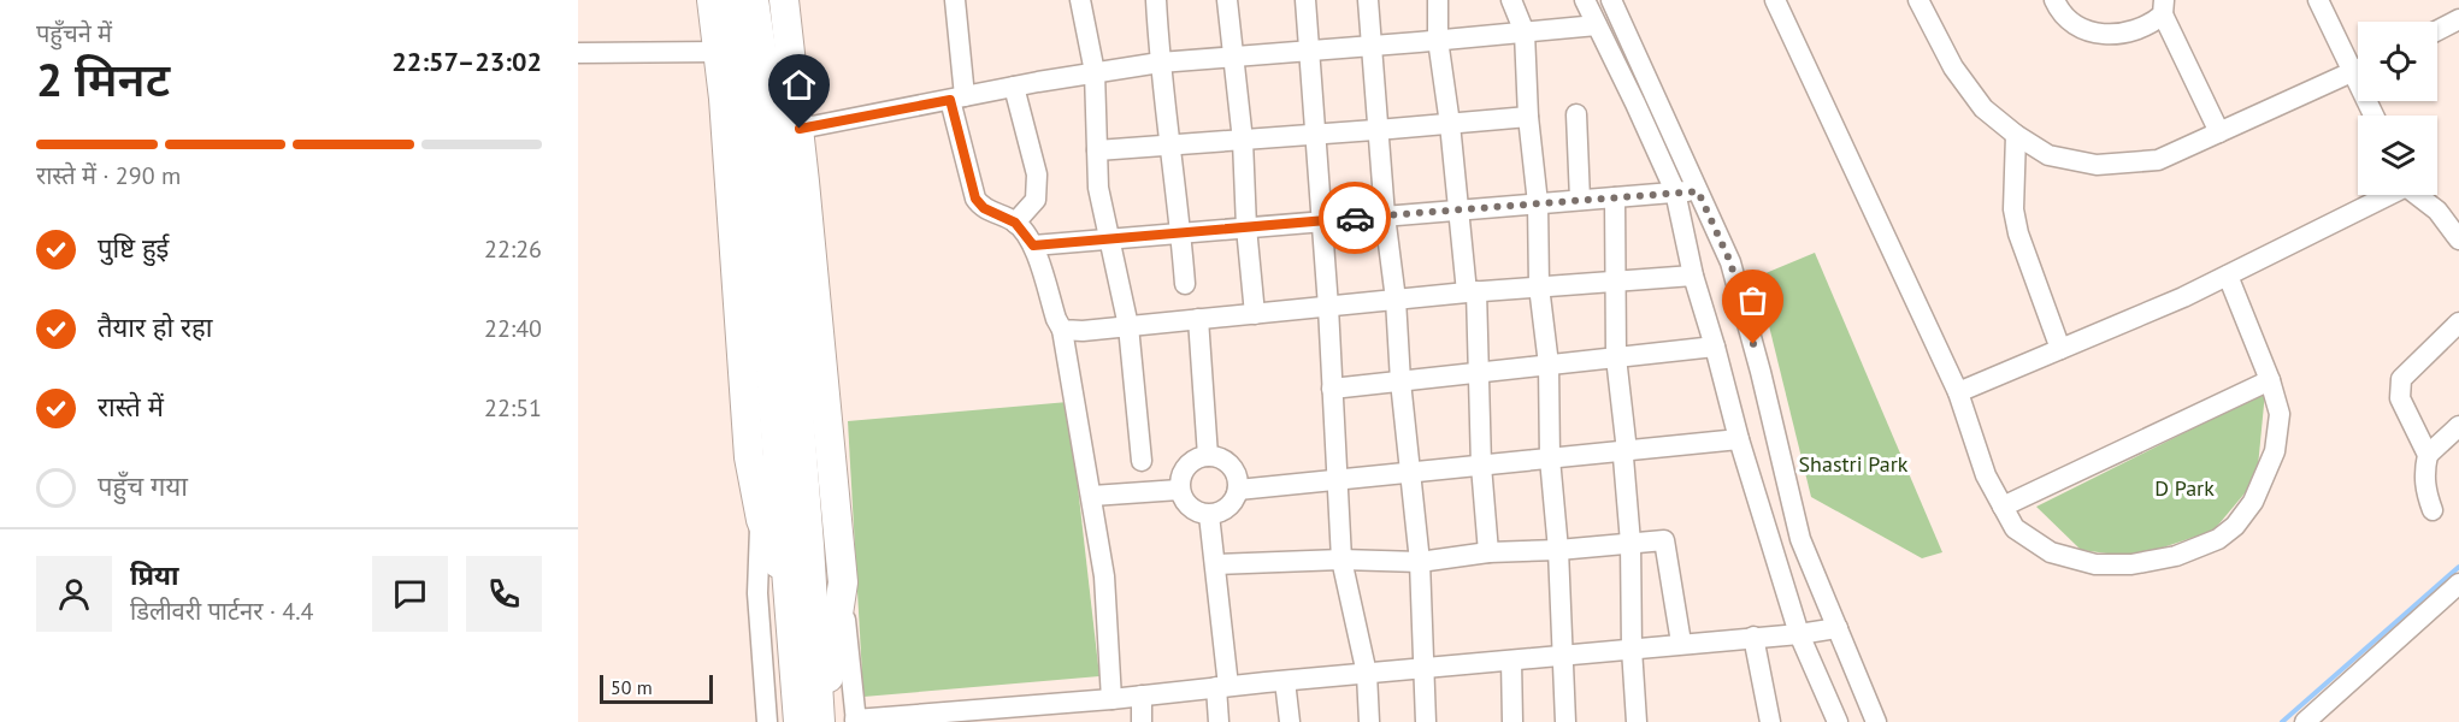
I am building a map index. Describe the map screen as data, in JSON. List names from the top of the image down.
{
  "parks": ["Shastri Park", "D Park"],
  "scale_bar": "50 m",
  "page": {
    "heading": ["2 मिनट", "पहुँचने में", "22:57–23:02"],
    "panel": ["प्रिया", "डिलीवरी पार्टनर · 4.4"],
    "bar": "रास्ते में · 290 m",
    "list": [
      ["पुष्टि हुई", "22:26"],
      ["तैयार हो रहा", "22:40"],
      ["रास्ते में", "22:51"],
      "पहुँच गया"
    ],
    "scale": "50 m"
  }
}
